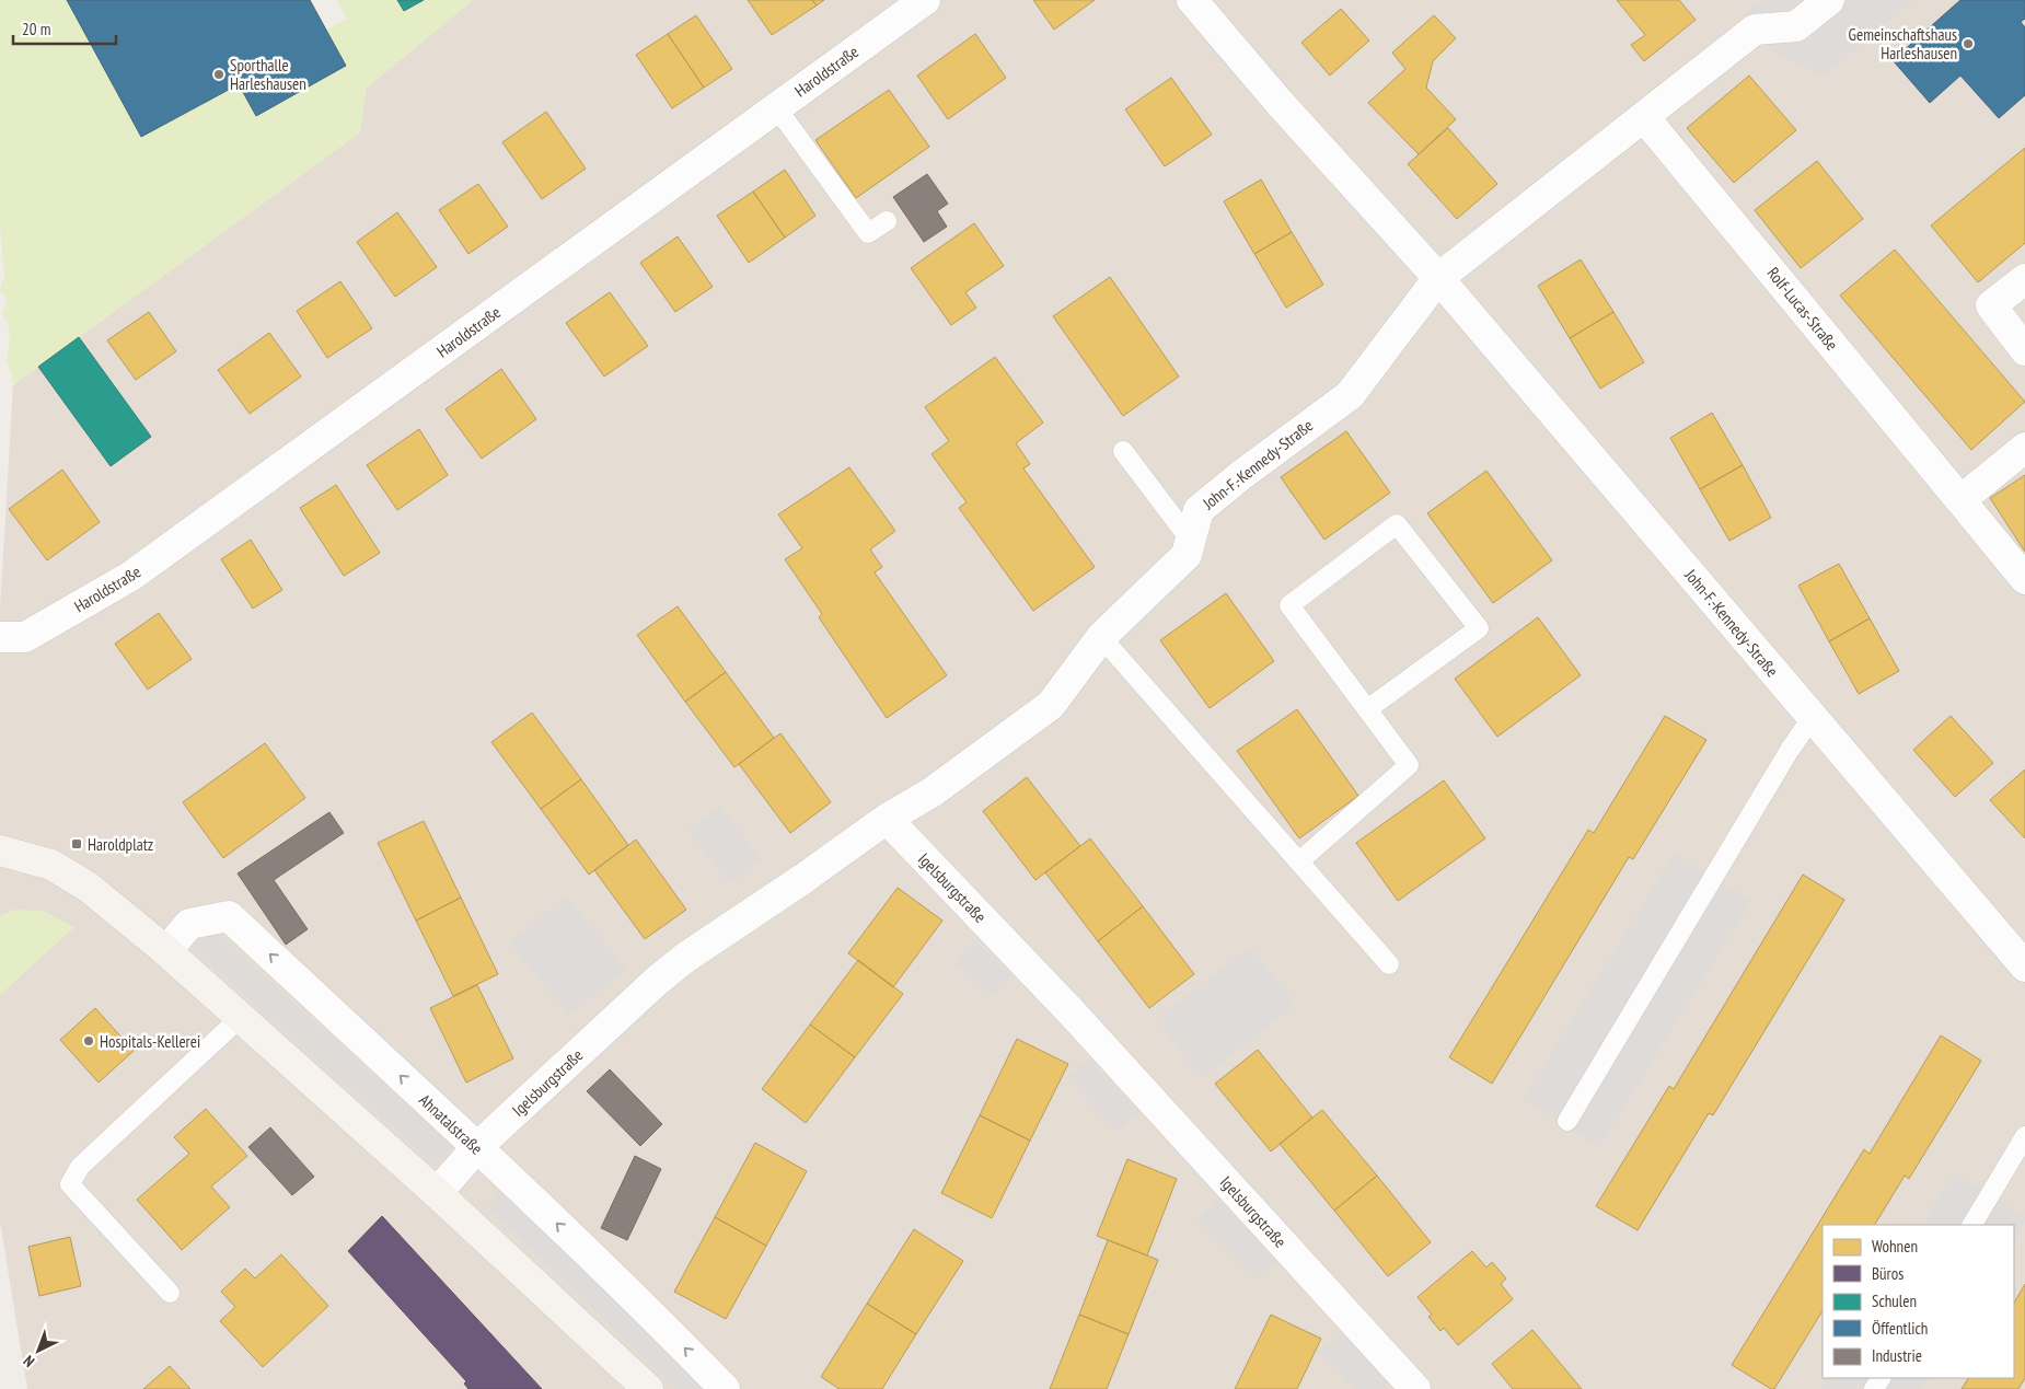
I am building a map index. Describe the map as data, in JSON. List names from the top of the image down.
{
  "streets": {
    "street": [
      "Haroldstraße",
      "Rolf-Lucas-Straße",
      "John-F.-Kennedy-Straße",
      "Igelsburgstraße",
      "Ahnatalstraße"
    ]
  },
  "crossings": [
    ["John-F.-Kennedy-Straße", "Igelsburgstraße"],
    ["Igelsburgstraße", "Ahnatalstraße"]
  ],
  "places": {
    "other": ["Gemeinschaftshaus Harleshausen", "Sporthalle Harleshausen", "Hospitals-Kellerei"],
    "transit": ["Haroldplatz"]
  },
  "legend": [
    "Wohnen",
    "Büros",
    "Schulen",
    "Öffentlich",
    "Industrie"
  ],
  "scale_bar": "20 m",
  "north": "bottom left"
}
